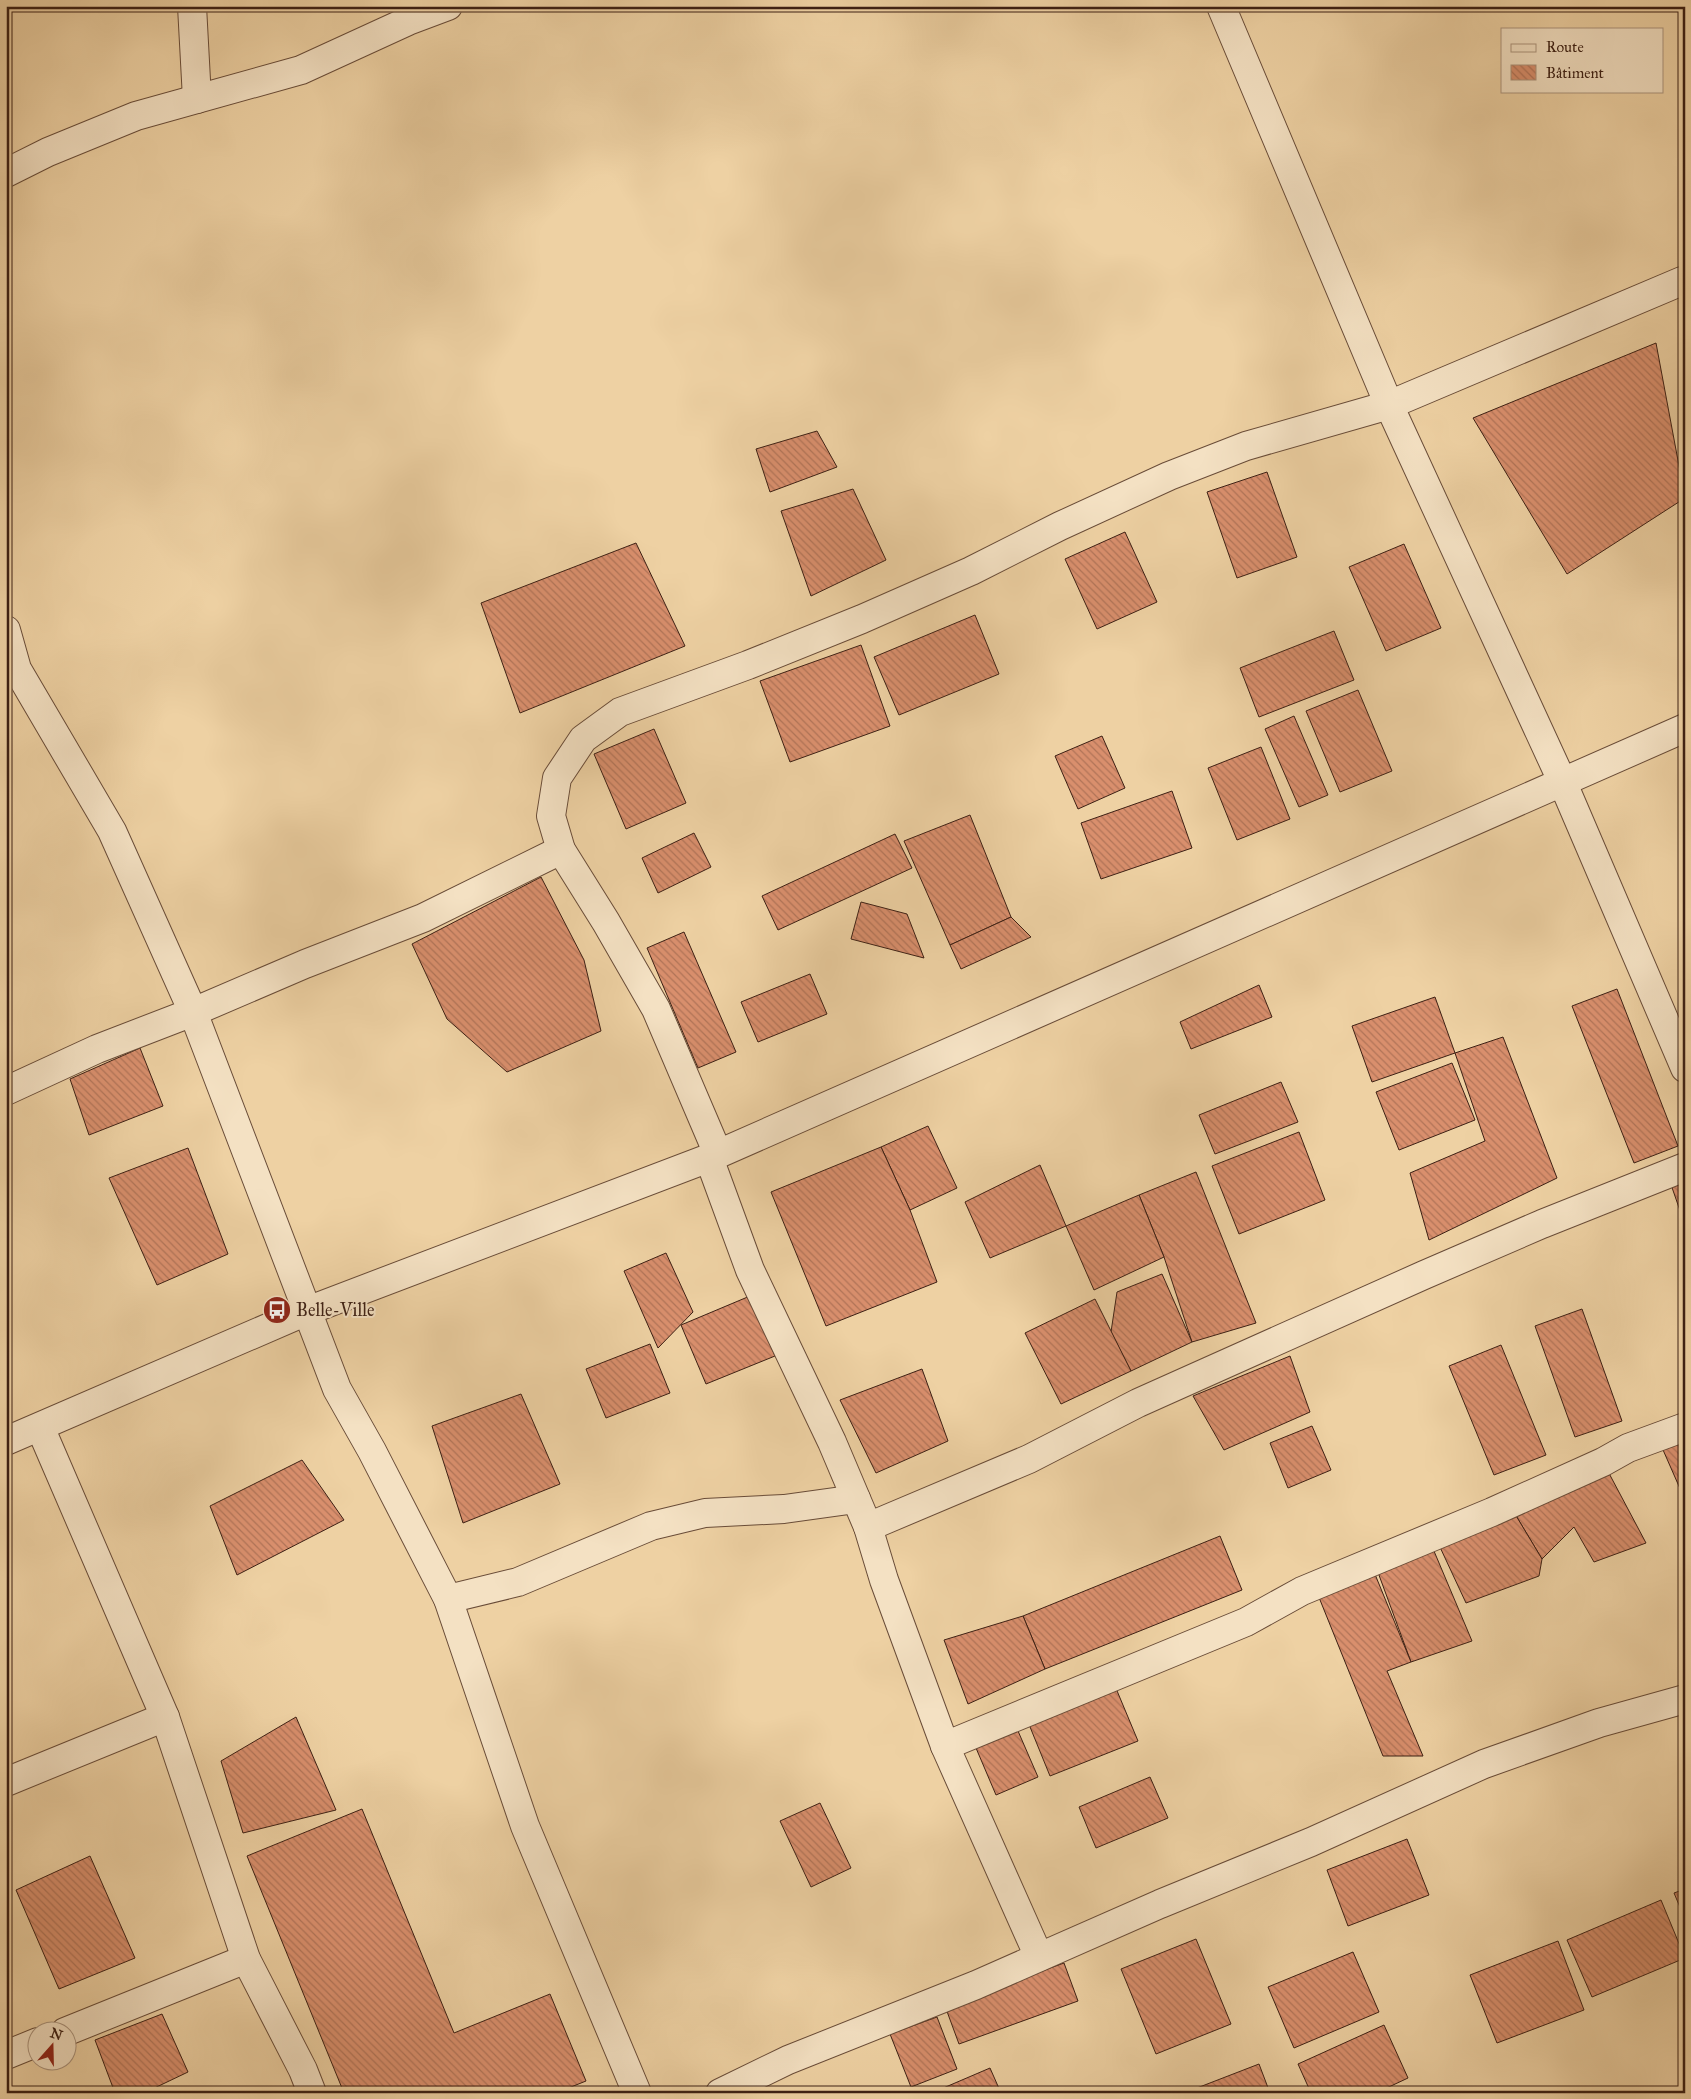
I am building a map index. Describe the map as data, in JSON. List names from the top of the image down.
{
  "places": {
    "bus stop": ["Belle-Ville"]
  },
  "legend": ["Route", "Bâtiment"],
  "north": "top"
}
